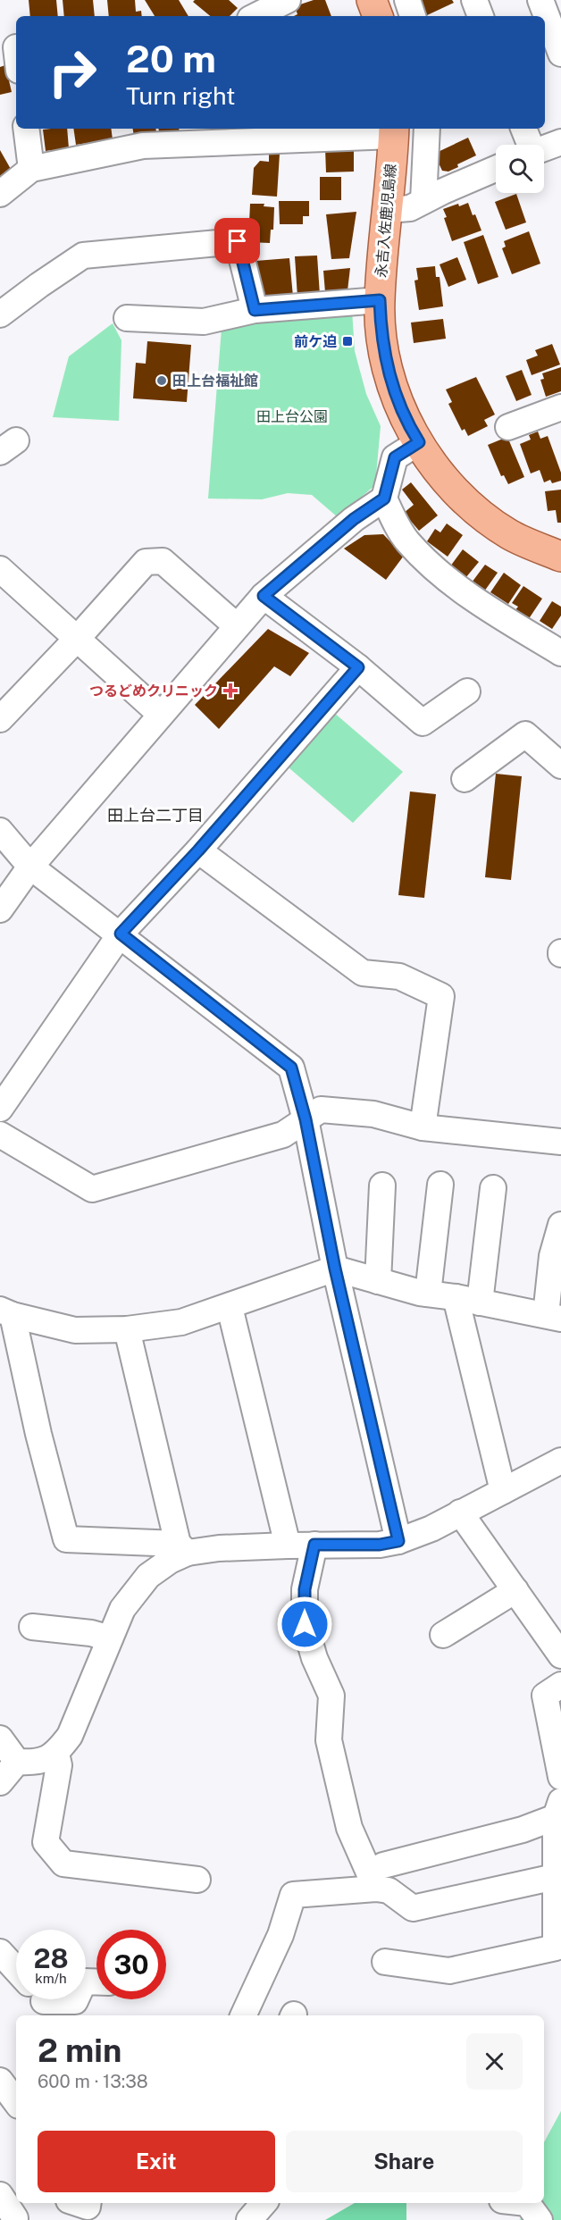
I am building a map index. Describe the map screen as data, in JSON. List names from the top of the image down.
{
  "streets": {
    "main road": ["永吉入佐鹿児島線"]
  },
  "districts": ["田上台二丁目"],
  "parks": ["田上台公園"],
  "places": {
    "transit": ["前ケ迫"],
    "other": ["田上台福祉館"],
    "health": ["つるどめクリニック"]
  },
  "page": {
    "turn": ["20 m", "Turn right"],
    "speed": "28 km/h",
    "limit": "30",
    "heading": ["2 min", "600 m · 13:38"],
    "buttons": ["Exit", "Share"]
  }
}
